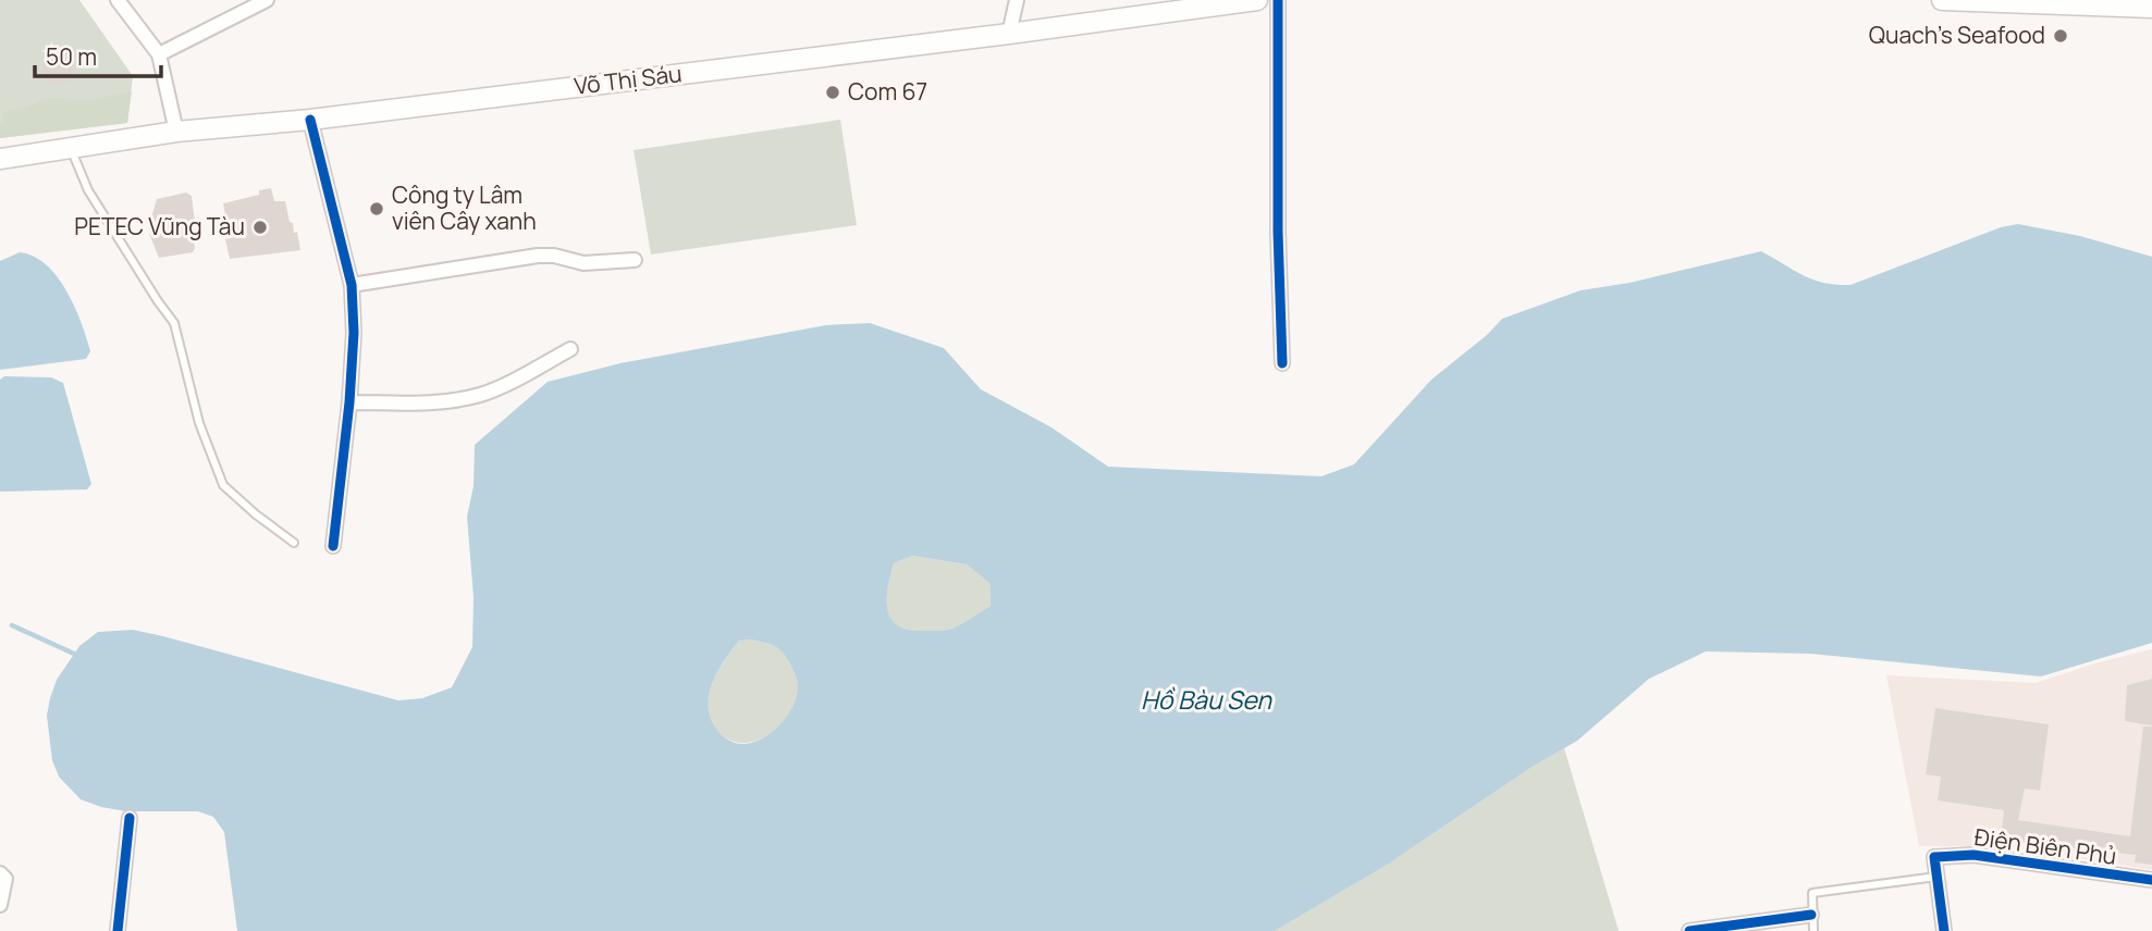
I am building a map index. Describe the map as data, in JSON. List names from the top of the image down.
{
  "streets": {
    "main road": ["Võ Thị Sáu"],
    "street": ["Điện Biên Phủ"]
  },
  "water": ["Hồ Bàu Sen"],
  "places": [
    "Quach's Seafood",
    "Com 67",
    "Công ty Lâm viên Cây xanh",
    "PETEC Vũng Tàu"
  ],
  "scale_bar": "50 m"
}
